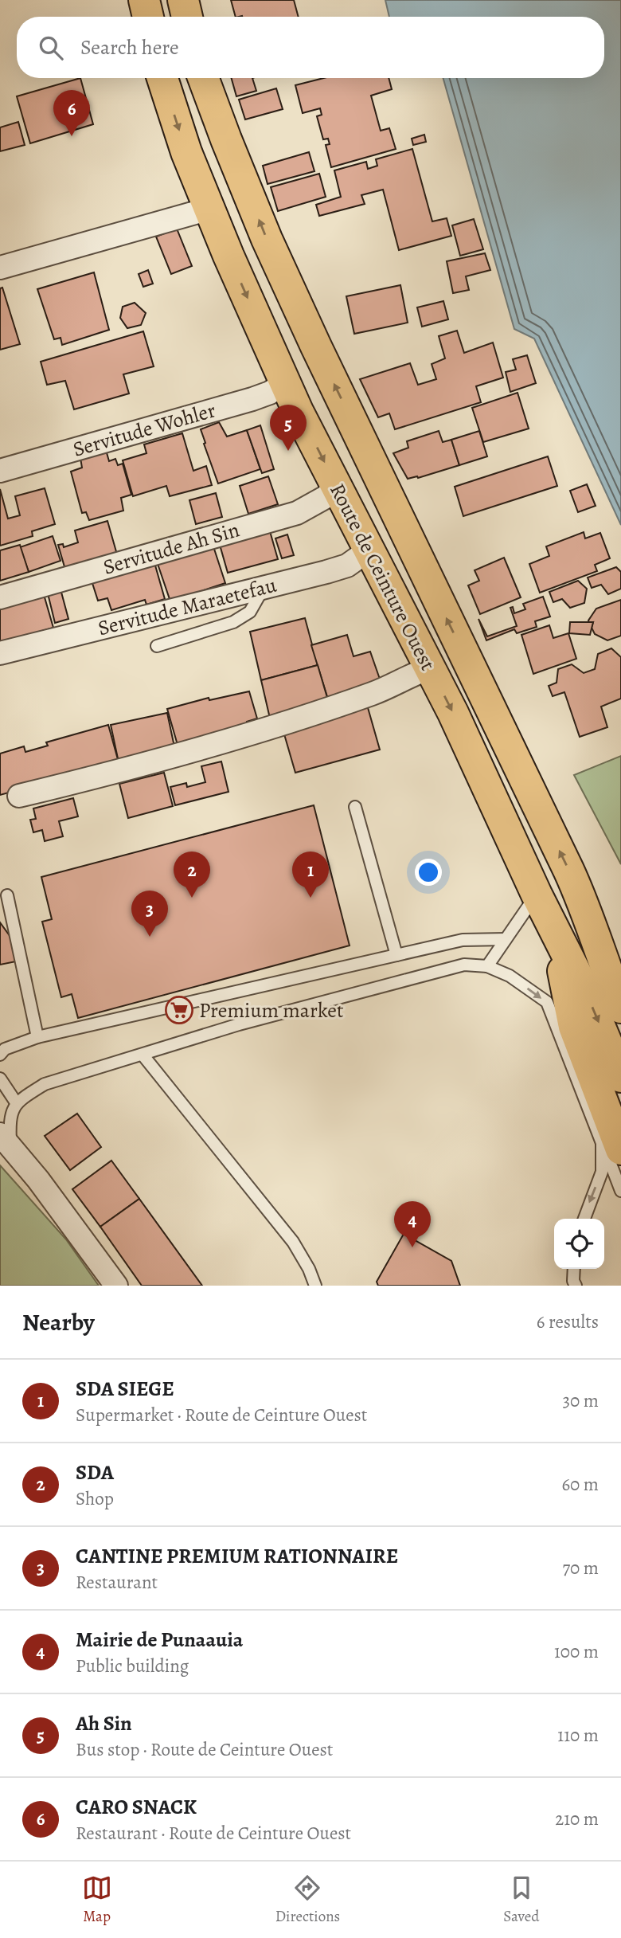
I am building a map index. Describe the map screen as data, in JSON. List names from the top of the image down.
{
  "streets": {
    "main road": ["Route de Ceinture Ouest"],
    "street": ["Servitude Wohler", "Servitude Ah Sin", "Servitude Maraetefau"]
  },
  "crossings": [
    ["Servitude Wohler", "Route de Ceinture Ouest"],
    ["Servitude Ah Sin", "Route de Ceinture Ouest"],
    ["Route de Ceinture Ouest", "Servitude Maraetefau"]
  ],
  "places": {
    "supermarket": ["Premium market"]
  },
  "page": {
    "search": "Search here",
    "pins": [
      "6",
      "5",
      "1",
      "2",
      "3",
      "4"
    ],
    "heading": ["Nearby", "6 results"],
    "list": [
      {
        "mark": "1",
        "name": "SDA SIEGE",
        "note": "Supermarket · Route de Ceinture Ouest",
        "value": "30 m"
      },
      {
        "mark": "2",
        "name": "SDA",
        "note": "Shop",
        "value": "60 m"
      },
      {
        "mark": "3",
        "name": "CANTINE PREMIUM RATIONNAIRE",
        "note": "Restaurant",
        "value": "70 m"
      },
      {
        "mark": "4",
        "name": "Mairie de Punaauia",
        "note": "Public building",
        "value": "100 m"
      },
      {
        "mark": "5",
        "name": "Ah Sin",
        "note": "Bus stop · Route de Ceinture Ouest",
        "value": "110 m"
      },
      {
        "mark": "6",
        "name": "CARO SNACK",
        "note": "Restaurant · Route de Ceinture Ouest",
        "value": "210 m"
      }
    ],
    "nav": ["Map", "Directions", "Saved"]
  }
}
